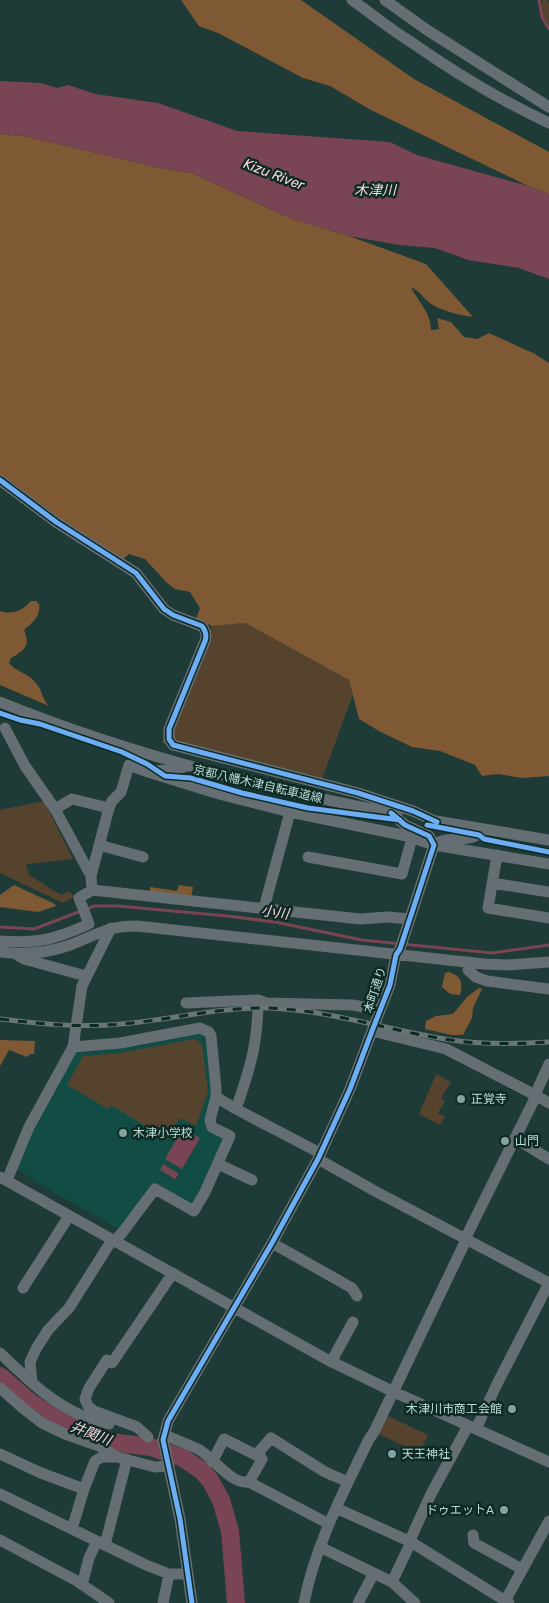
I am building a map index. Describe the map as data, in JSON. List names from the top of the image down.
{
  "streets": {
    "street": ["本町通り"],
    "cycle path": ["京都八幡木津自転車道線"]
  },
  "water": [
    "Kizu River",
    "木津川",
    "小川",
    "井関川"
  ],
  "places": [
    "正覚寺",
    "木津小学校",
    "山門",
    "木津川市商工会館",
    "天王神社",
    "ドゥエットA"
  ]
}
